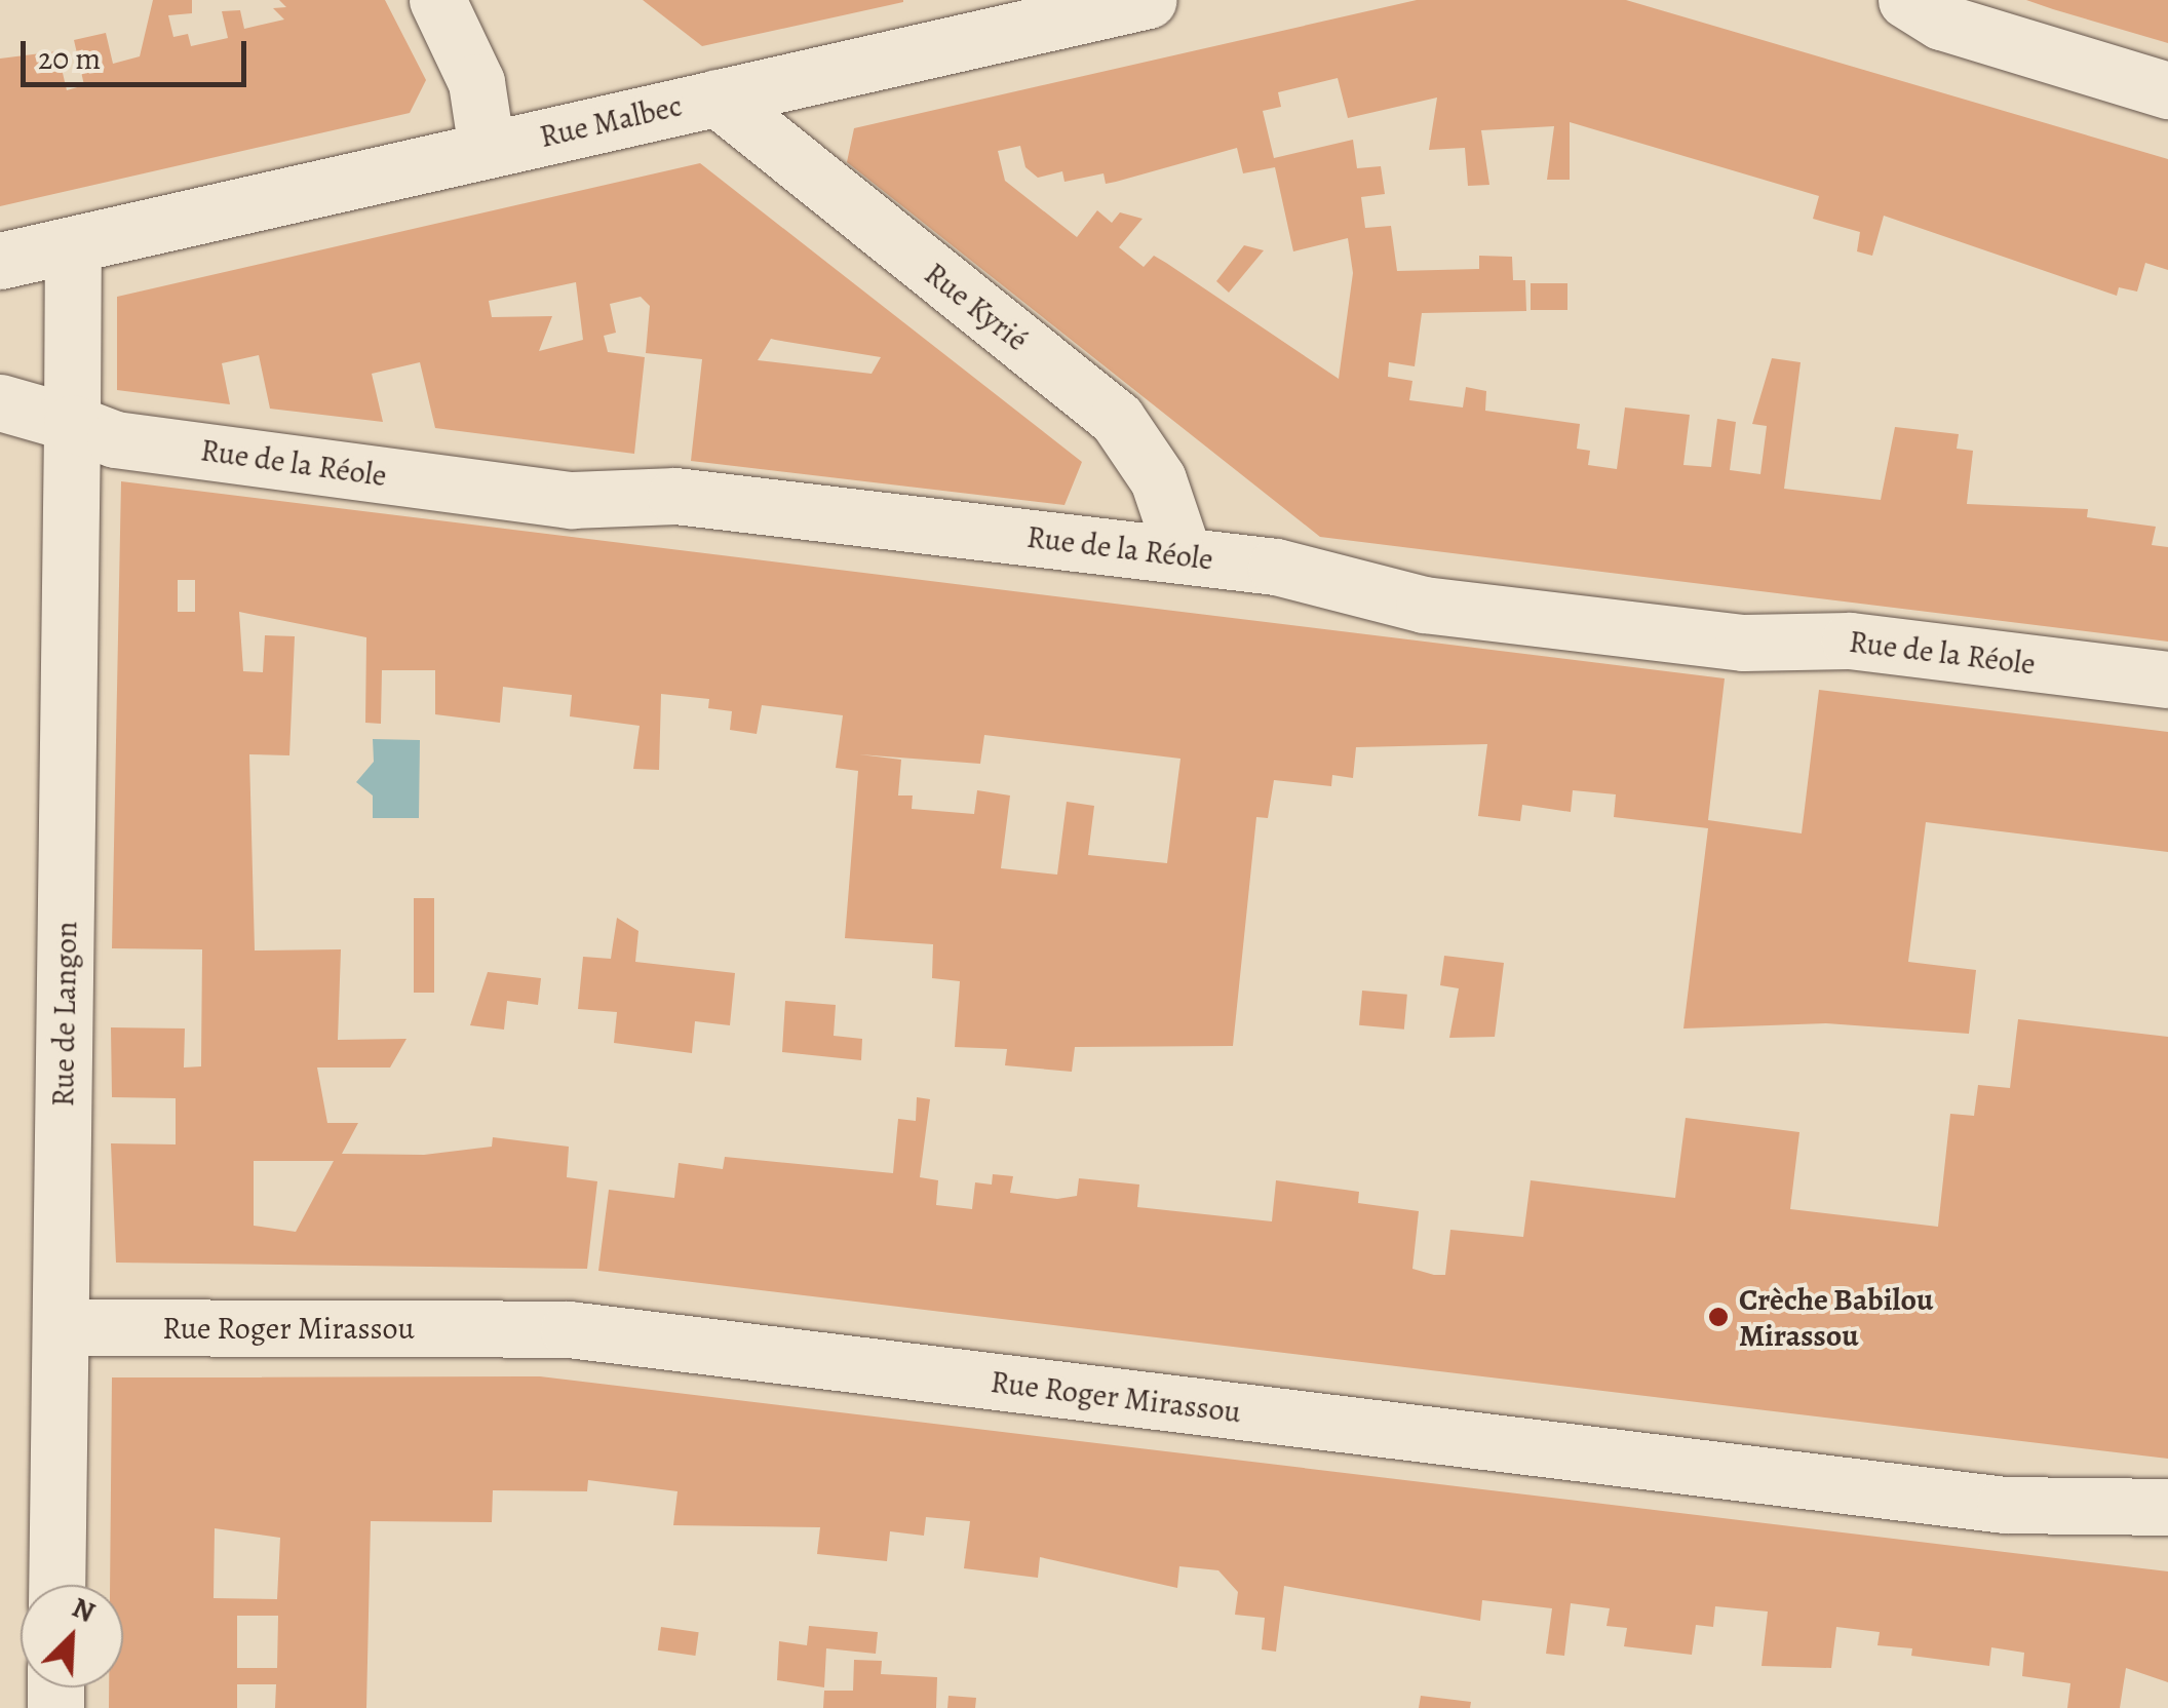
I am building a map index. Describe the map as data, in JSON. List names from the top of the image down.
{
  "streets": {
    "street": [
      "Rue Malbec",
      "Rue Kyrié",
      "Rue de la Réole",
      "Rue de Langon",
      "Rue Roger Mirassou"
    ]
  },
  "crossings": [
    ["Rue Malbec", "Rue Kyrié"],
    ["Rue Kyrié", "Rue de la Réole"],
    ["Rue de la Réole", "Rue de Langon"],
    ["Rue de Langon", "Rue Roger Mirassou"]
  ],
  "places": ["Crèche Babilou Mirassou"],
  "scale_bar": "20 m",
  "north": "top right"
}
